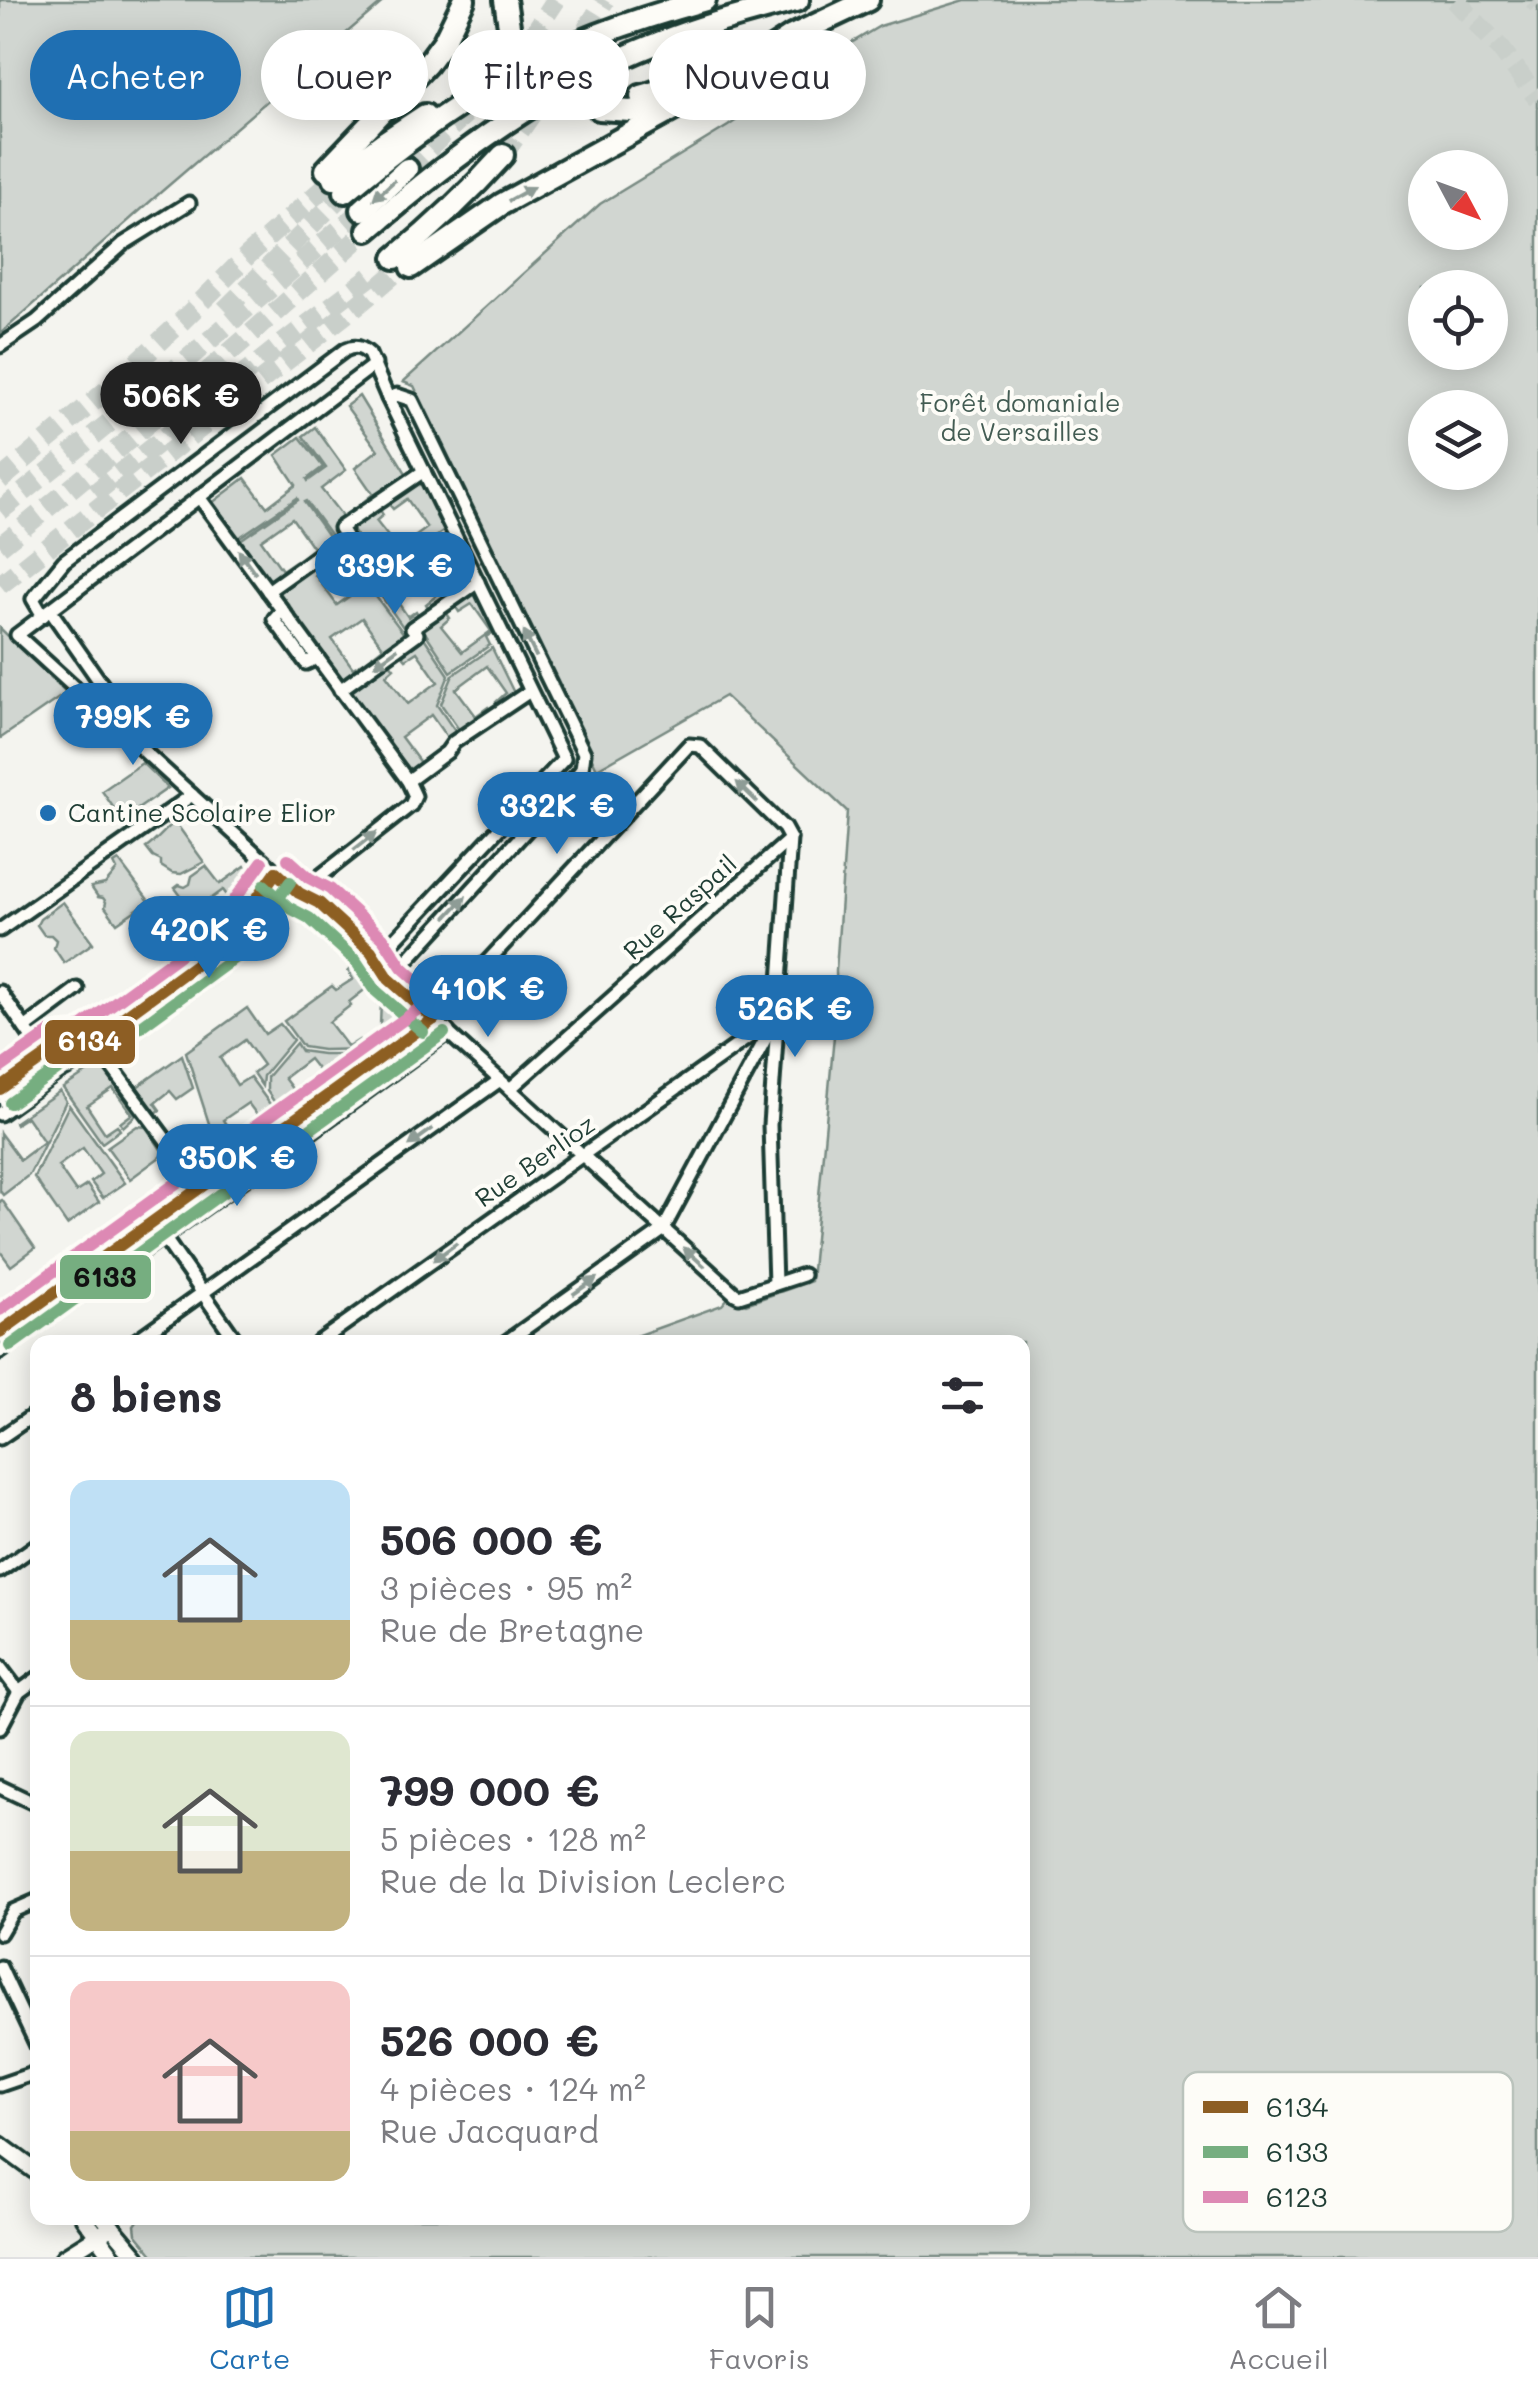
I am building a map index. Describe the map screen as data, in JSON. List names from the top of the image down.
{
  "streets": {
    "street": ["Rue Raspail", "Rue Berlioz"]
  },
  "one_way": ["Rue Berlioz"],
  "parks": ["Forêt domaniale de Versailles"],
  "places": ["Cantine Scolaire Elior"],
  "lines": ["transit line 6123", "transit line 6134", "transit line 6133"],
  "legend": ["6134", "6133", "6123"],
  "north": "bottom right",
  "page": {
    "chip": [
      "Acheter",
      "Louer",
      "Filtres",
      "Nouveau"
    ],
    "price": [
      "506K €",
      "339K €",
      "799K €",
      "332K €",
      "420K €",
      "410K €",
      "526K €",
      "350K €"
    ],
    "heading": "8 biens",
    "list": [
      {
        "name": "506 000 €",
        "note": "3 pièces · 95 m² · Rue de Bretagne"
      },
      {
        "name": "799 000 €",
        "note": "5 pièces · 128 m² · Rue de la Division Leclerc"
      },
      {
        "name": "526 000 €",
        "note": "4 pièces · 124 m² · Rue Jacquard"
      }
    ],
    "tabs": ["Carte", "Favoris", "Accueil"]
  }
}
